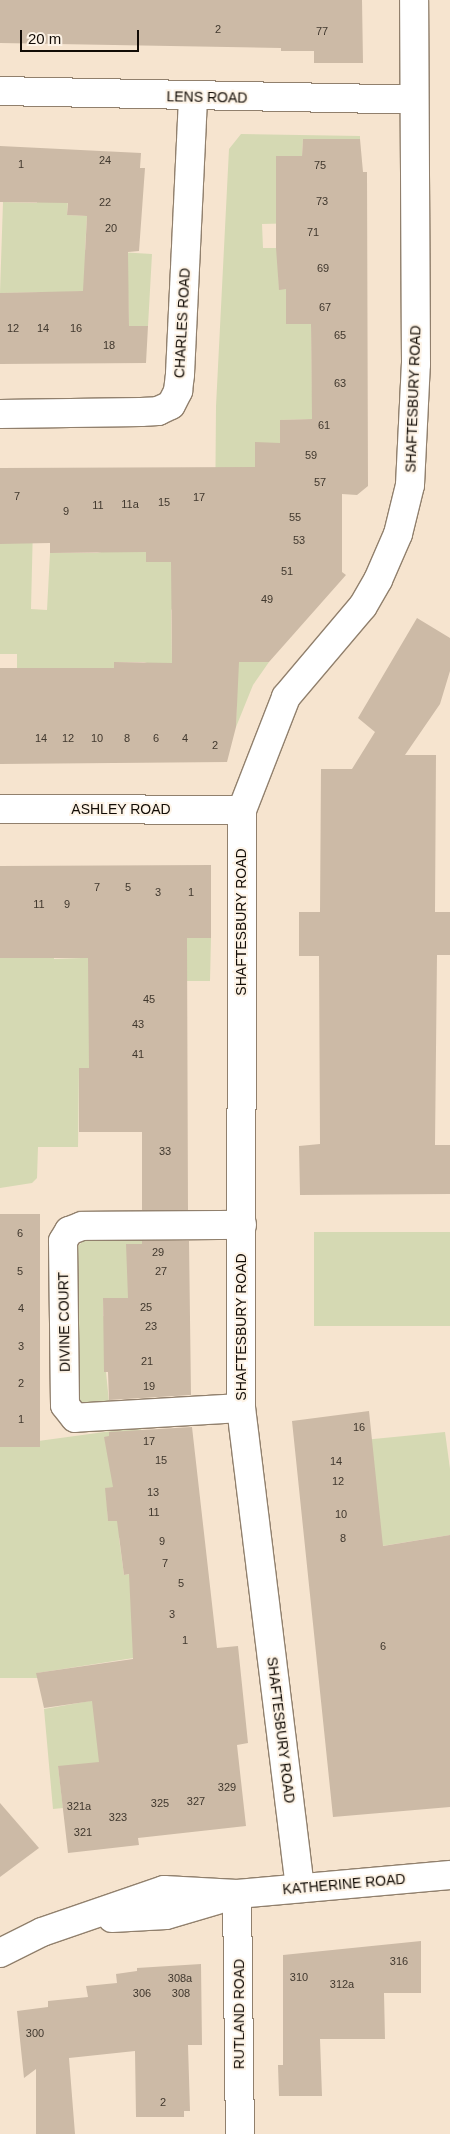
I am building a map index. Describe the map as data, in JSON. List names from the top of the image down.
{
  "streets": {
    "street": [
      "LENS ROAD",
      "CHARLES ROAD",
      "SHAFTESBURY ROAD",
      "ASHLEY ROAD",
      "DIVINE COURT",
      "KATHERINE ROAD",
      "RUTLAND ROAD"
    ]
  },
  "crossings": [
    ["LENS ROAD", "CHARLES ROAD"],
    ["LENS ROAD", "SHAFTESBURY ROAD"],
    ["SHAFTESBURY ROAD", "ASHLEY ROAD"],
    ["SHAFTESBURY ROAD", "DIVINE COURT"],
    ["SHAFTESBURY ROAD", "KATHERINE ROAD"],
    ["KATHERINE ROAD", "RUTLAND ROAD"]
  ],
  "house_numbers": [
    "2",
    "77",
    "24",
    "1",
    "75",
    "73",
    "22",
    "20",
    "71",
    "69",
    "67",
    "12",
    "14",
    "16",
    "65",
    "18",
    "63",
    "61",
    "59",
    "57",
    "7",
    "17",
    "15",
    "11a",
    "11",
    "9",
    "55",
    "53",
    "51",
    "49",
    "14",
    "12",
    "10",
    "8",
    "6",
    "4",
    "2",
    "7",
    "5",
    "3",
    "1",
    "11",
    "9",
    "45",
    "43",
    "41",
    "33",
    "6",
    "29",
    "5",
    "27",
    "25",
    "4",
    "23",
    "3",
    "21",
    "2",
    "19",
    "1",
    "16",
    "17",
    "15",
    "14",
    "12",
    "13",
    "11",
    "10",
    "8",
    "9",
    "7",
    "5",
    "3",
    "1",
    "6",
    "329",
    "327",
    "325",
    "321a",
    "323",
    "321",
    "316",
    "310",
    "308a",
    "312a",
    "306",
    "308",
    "300",
    "2"
  ],
  "scale_bar": "20 m"
}
